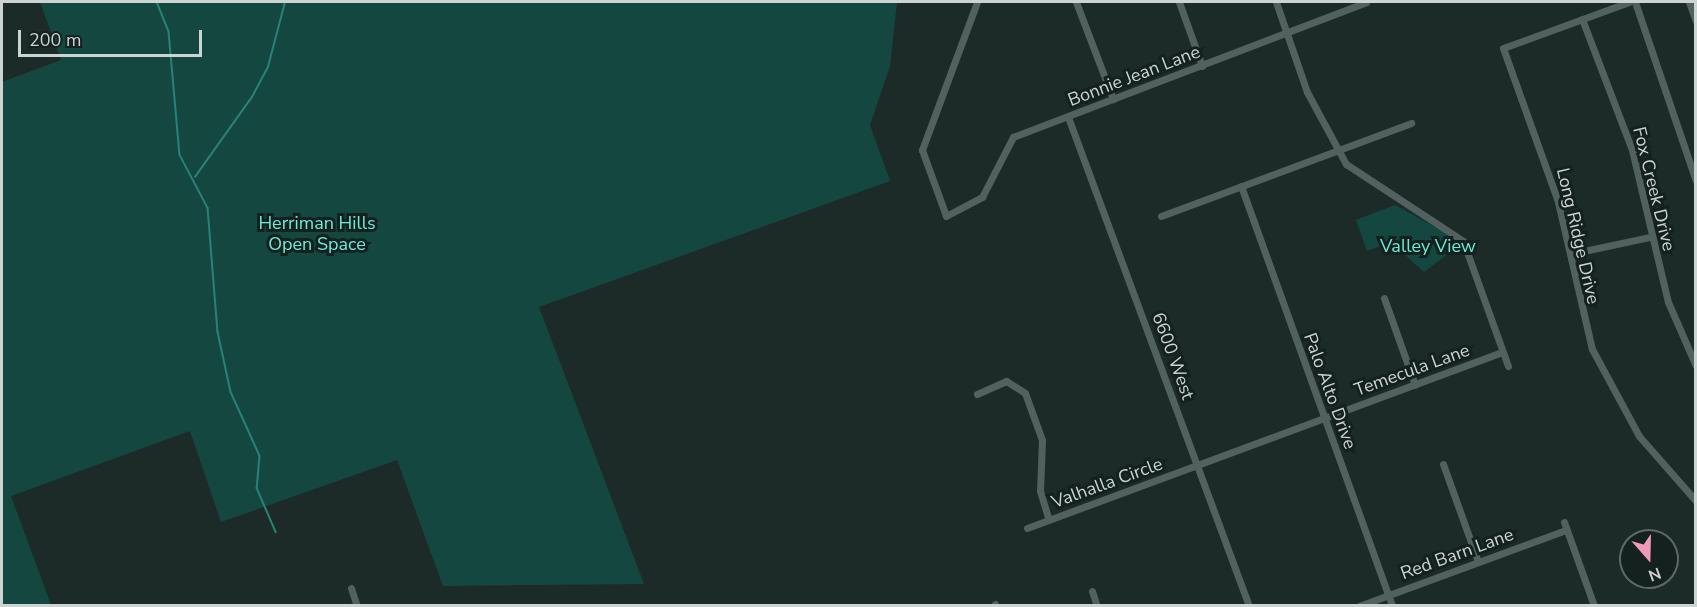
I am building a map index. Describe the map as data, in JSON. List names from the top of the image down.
{
  "streets": {
    "street": [
      "Bonnie Jean Lane",
      "Fox Creek Drive",
      "Long Ridge Drive",
      "6600 West",
      "Temecula Lane",
      "Palo Alto Drive",
      "Valhalla Circle",
      "Red Barn Lane"
    ]
  },
  "crossings": [
    ["Bonnie Jean Lane", "6600 West"],
    ["Fox Creek Drive", "Long Ridge Drive"],
    ["6600 West", "Temecula Lane"],
    ["6600 West", "Valhalla Circle"],
    ["Temecula Lane", "Palo Alto Drive"],
    ["Temecula Lane", "Valhalla Circle"],
    ["Palo Alto Drive", "Red Barn Lane"]
  ],
  "parks": ["Herriman Hills Open Space", "Valley View"],
  "scale_bar": "200 m",
  "north": "bottom"
}
